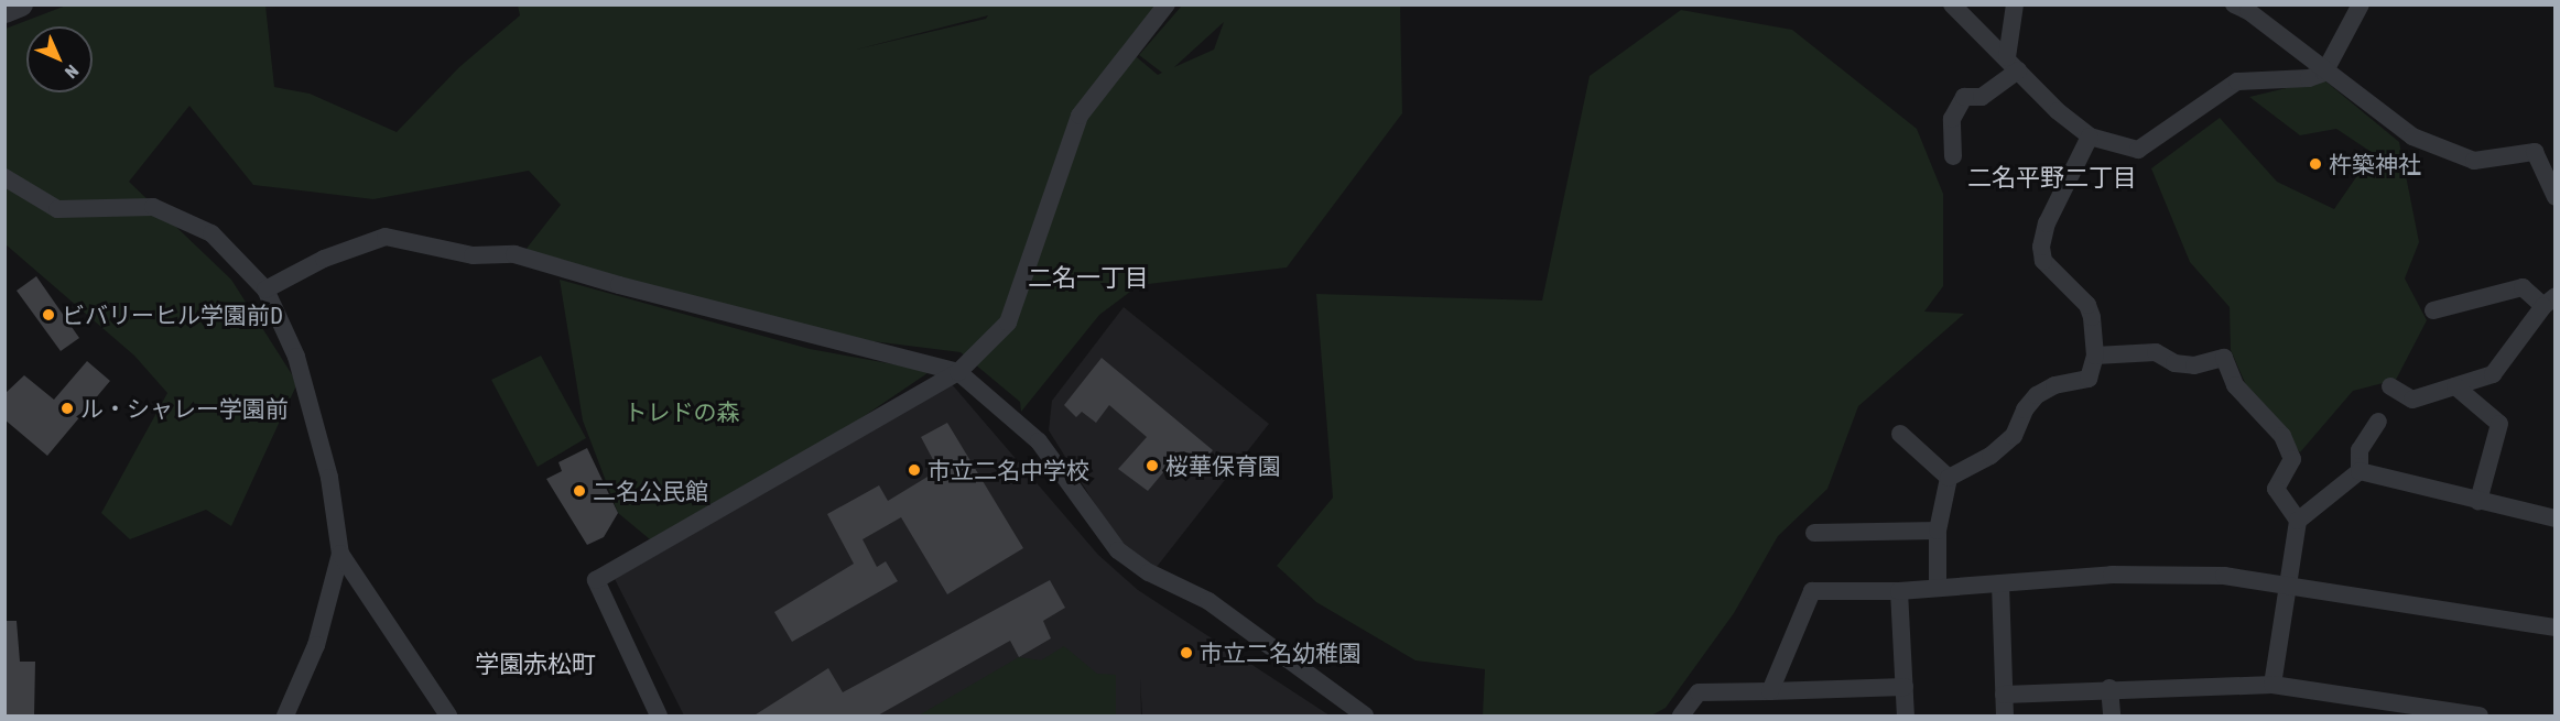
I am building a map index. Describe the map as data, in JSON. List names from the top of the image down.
{
  "districts": ["二名平野二丁目", "二名一丁目", "学園赤松町"],
  "parks": ["トレドの森"],
  "places": [
    "杵築神社",
    "ビバリーヒル学園前D",
    "ル・シャレー学園前",
    "桜華保育園",
    "市立二名中学校",
    "二名公民館",
    "市立二名幼稚園"
  ],
  "north": "bottom right"
}
